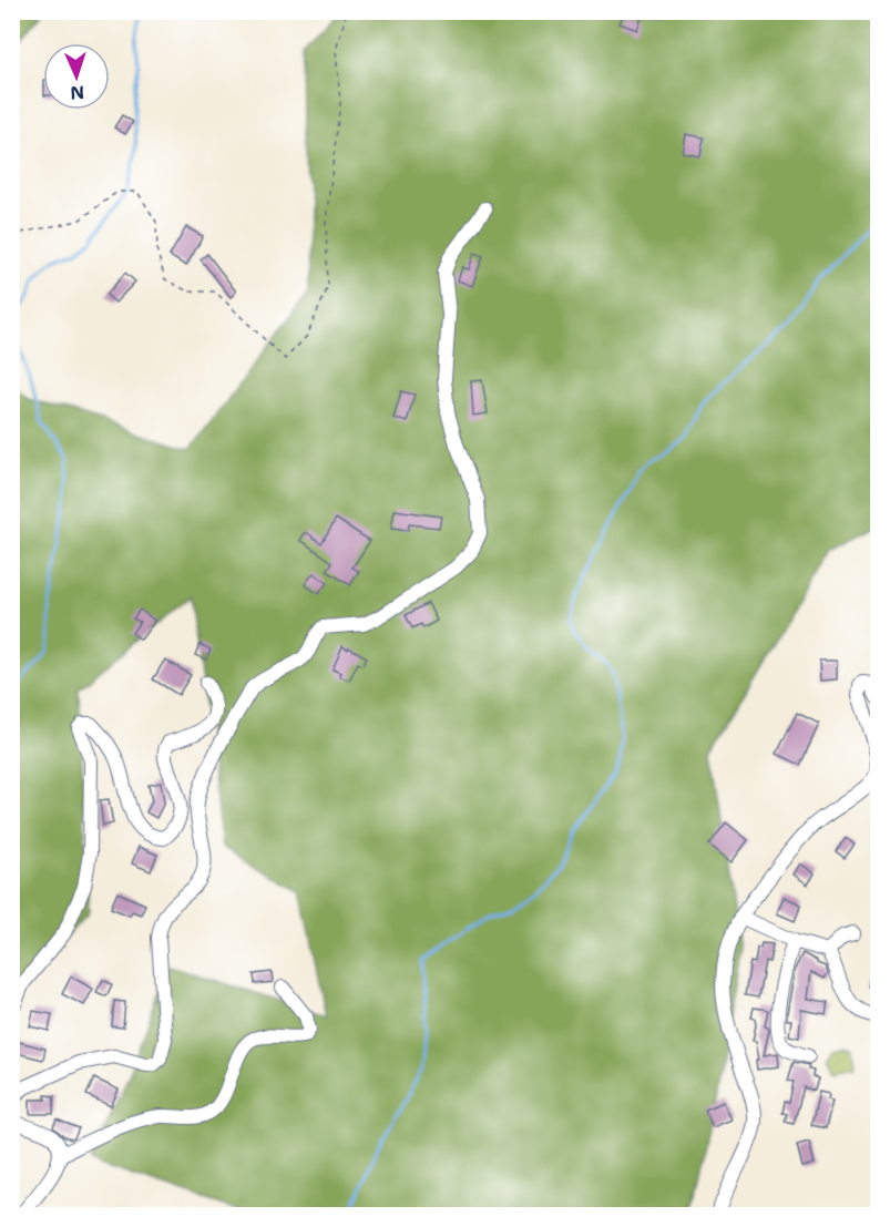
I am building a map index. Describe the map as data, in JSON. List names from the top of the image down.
{
  "north": "bottom"
}
